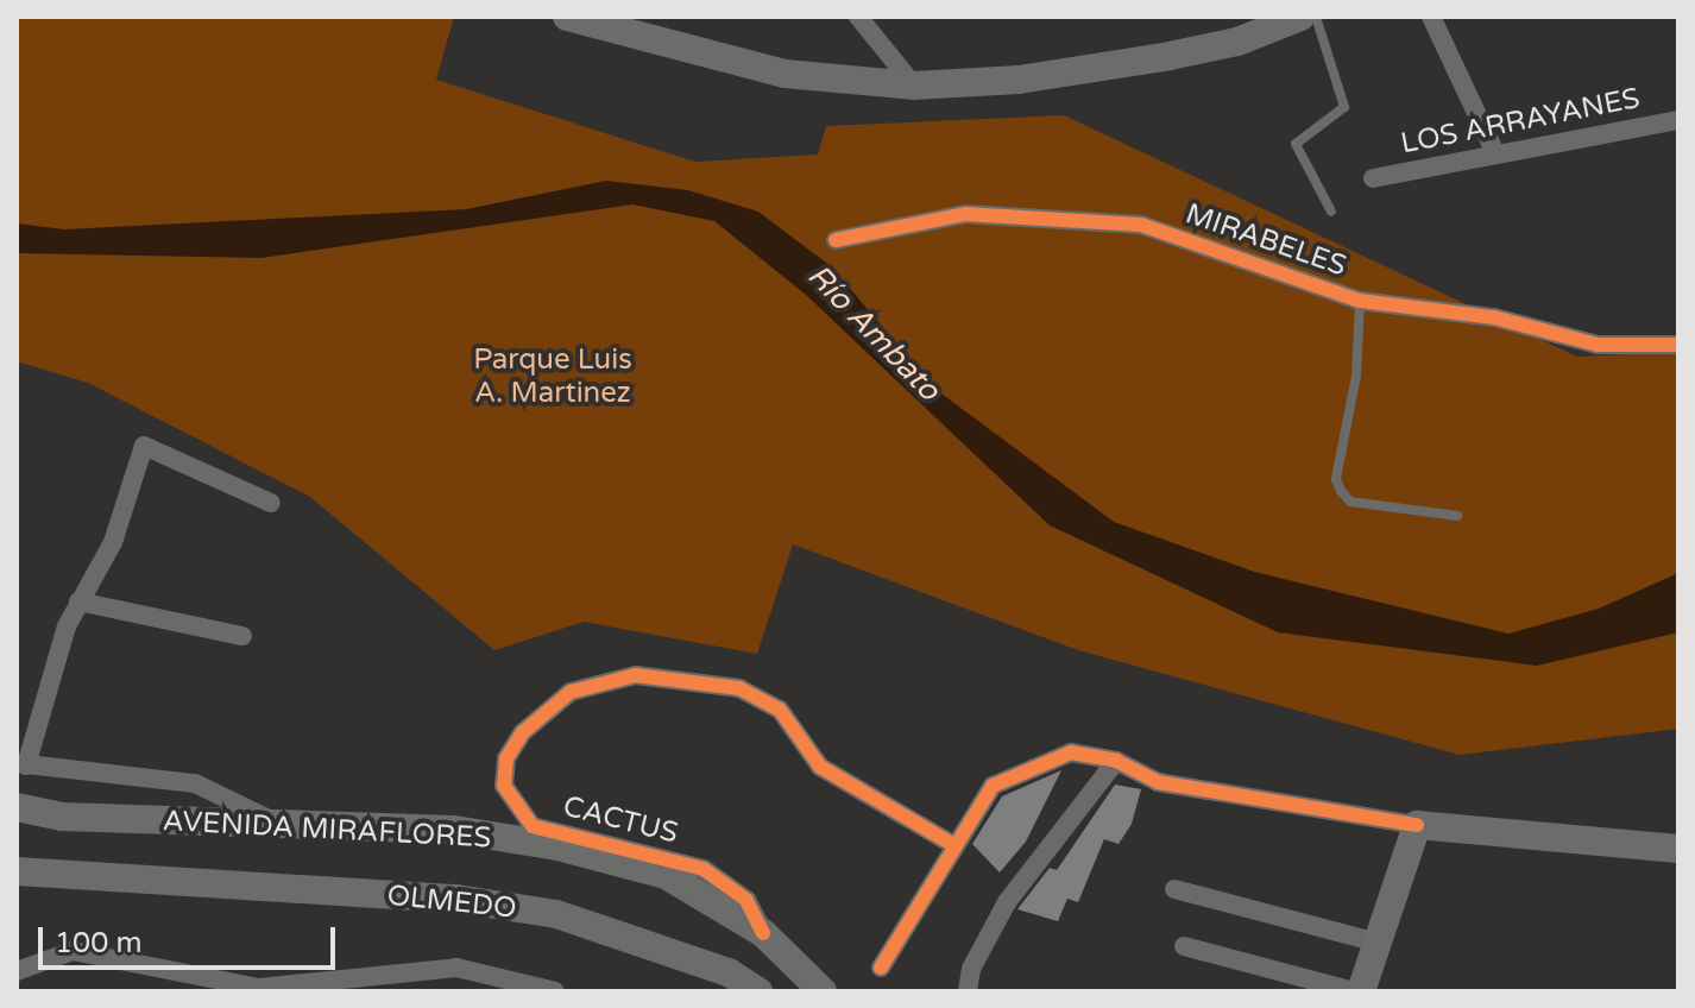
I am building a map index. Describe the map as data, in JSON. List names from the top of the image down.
{
  "streets": {
    "main road": ["AVENIDA MIRAFLORES", "OLMEDO"],
    "street": ["LOS ARRAYANES", "MIRABELES", "CACTUS"]
  },
  "crossings": [
    ["CACTUS", "AVENIDA MIRAFLORES"]
  ],
  "water": ["Río Ambato"],
  "parks": ["Parque Luis A. Martinez"],
  "scale_bar": "100 m"
}
